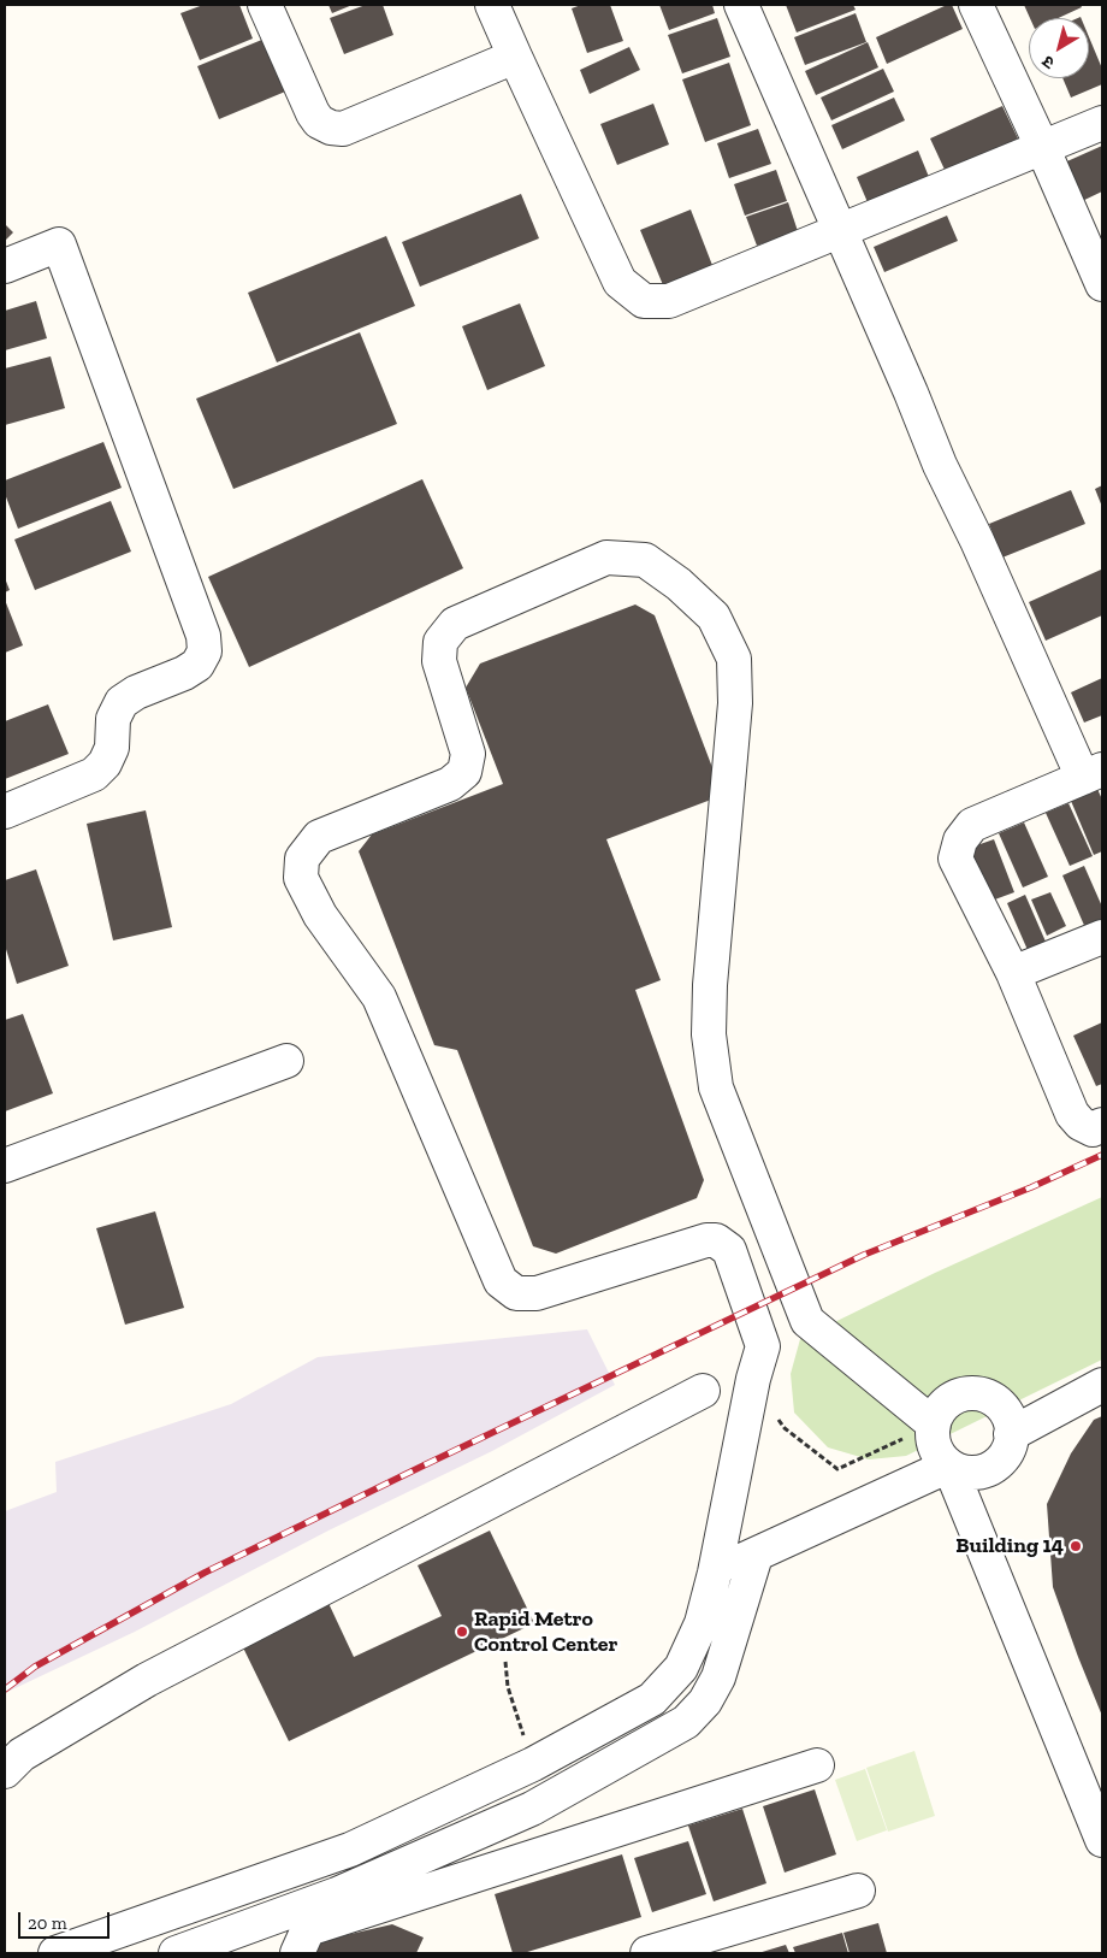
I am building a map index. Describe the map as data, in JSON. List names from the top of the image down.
{
  "places": ["Building 14", "Rapid Metro Control Center"],
  "scale_bar": "20 m",
  "north": "bottom left"
}
